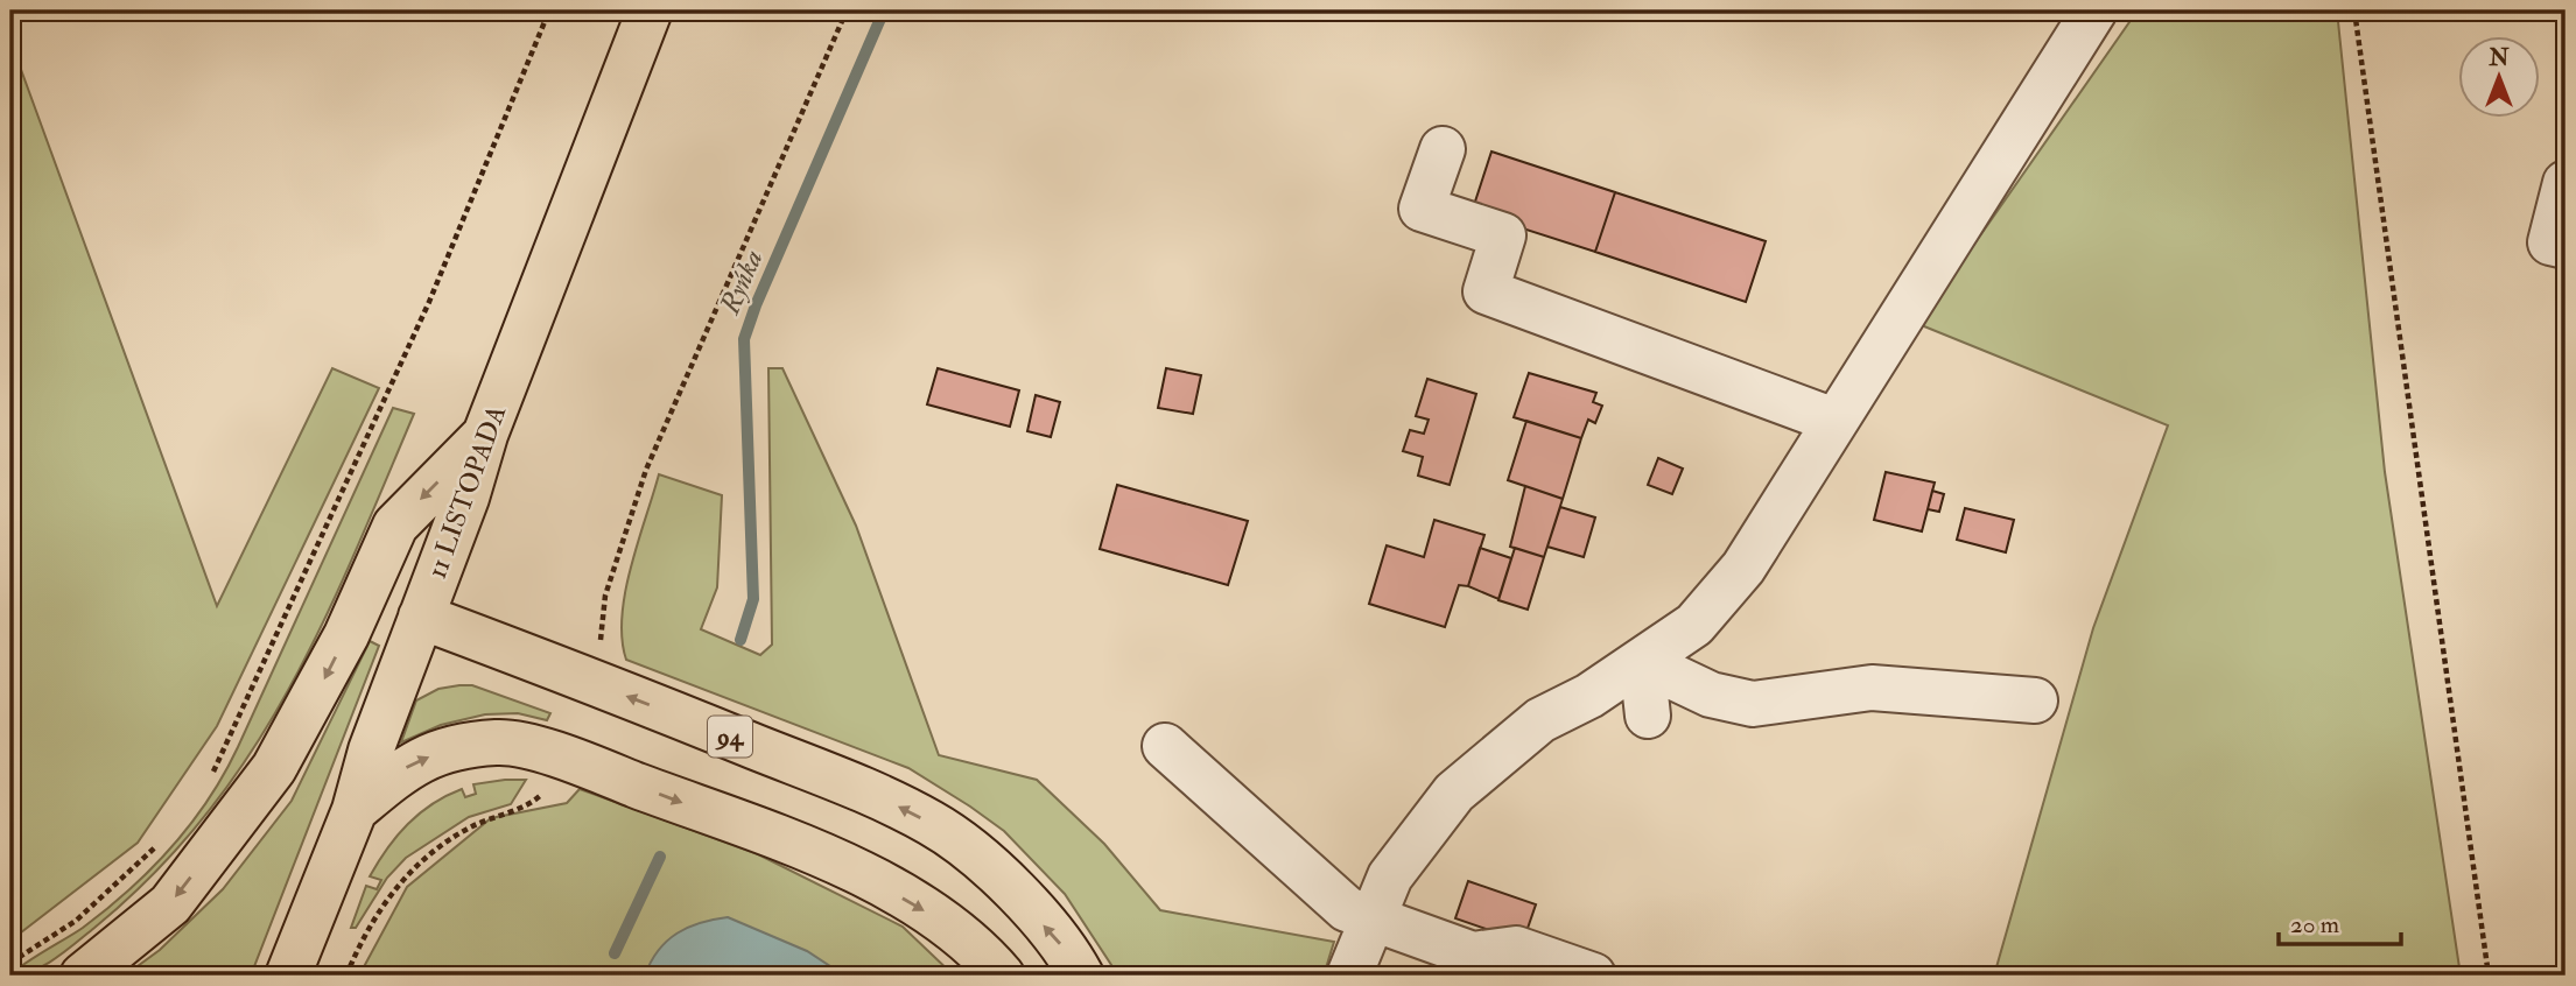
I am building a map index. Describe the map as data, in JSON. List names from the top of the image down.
{
  "streets": {
    "main road": ["11 LISTOPADA", "94"]
  },
  "crossings": [
    ["11 LISTOPADA", "94"]
  ],
  "water": ["Ryńka"],
  "scale_bar": "20 m",
  "north": "top"
}
